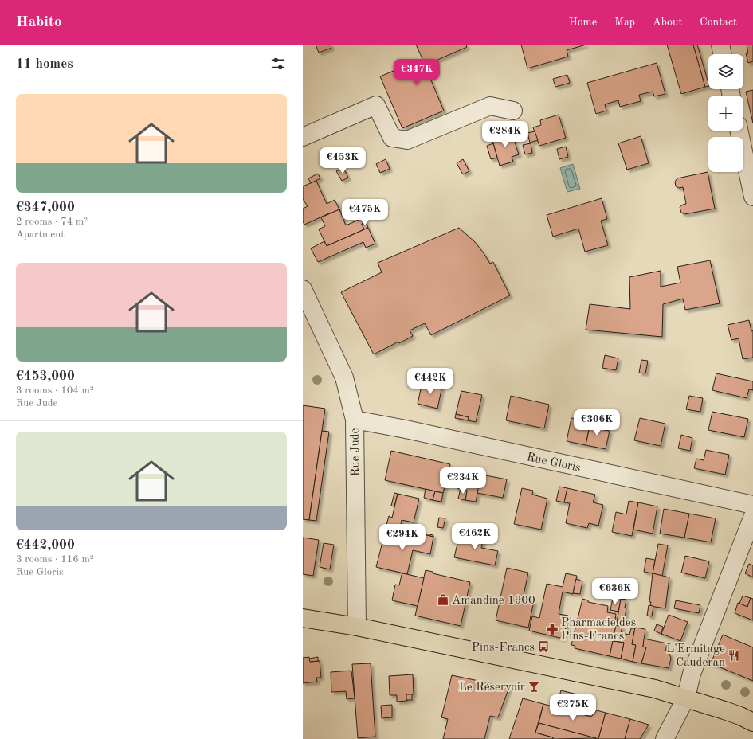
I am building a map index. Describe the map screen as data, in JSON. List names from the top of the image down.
{
  "streets": {
    "street": ["Rue Jude", "Rue Gloris"]
  },
  "crossings": [
    ["Rue Jude", "Rue Gloris"]
  ],
  "places": {
    "shop": ["Amandine 1900"],
    "pharmacy": ["Pharmacie des Pins-Francs"],
    "bus stop": ["Pins-Francs"],
    "restaurant": ["L'Ermitage Cauderan"],
    "bar": ["Le Réservoir"]
  },
  "page": {
    "header": "Habito",
    "nav": [
      "Home",
      "Map",
      "About",
      "Contact"
    ],
    "heading": "11 homes",
    "map_buttons": ["+", "−"],
    "price": [
      "€347K",
      "€284K",
      "€453K",
      "€475K",
      "€442K",
      "€306K",
      "€234K",
      "€462K",
      "€294K",
      "€636K",
      "€275K"
    ],
    "list": [
      {
        "name": "€347,000",
        "note": "2 rooms · 74 m² · Apartment"
      },
      {
        "name": "€453,000",
        "note": "3 rooms · 104 m² · Rue Jude"
      },
      {
        "name": "€442,000",
        "note": "3 rooms · 116 m² · Rue Gloris"
      }
    ]
  }
}
